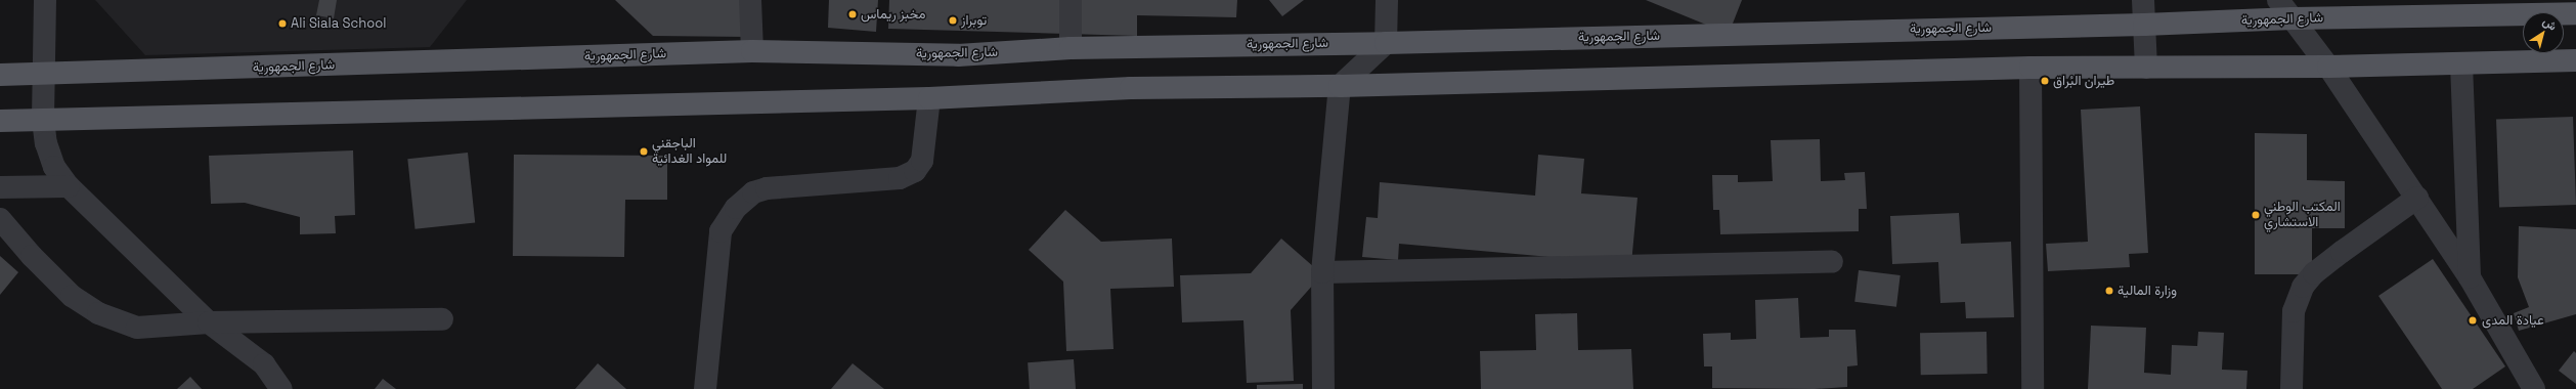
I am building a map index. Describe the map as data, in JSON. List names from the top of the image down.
{
  "streets": {
    "main road": ["شارع الجمهورية"]
  },
  "places": [
    "مخبز ريماس",
    "توبراز",
    "Ali Siala School",
    "طيران البُراق",
    "الباجقني للمواد الغدائية",
    "المكتب الوطني الاستشاري",
    "وزارة المالية",
    "عيادة المدى"
  ],
  "north": "top right"
}
